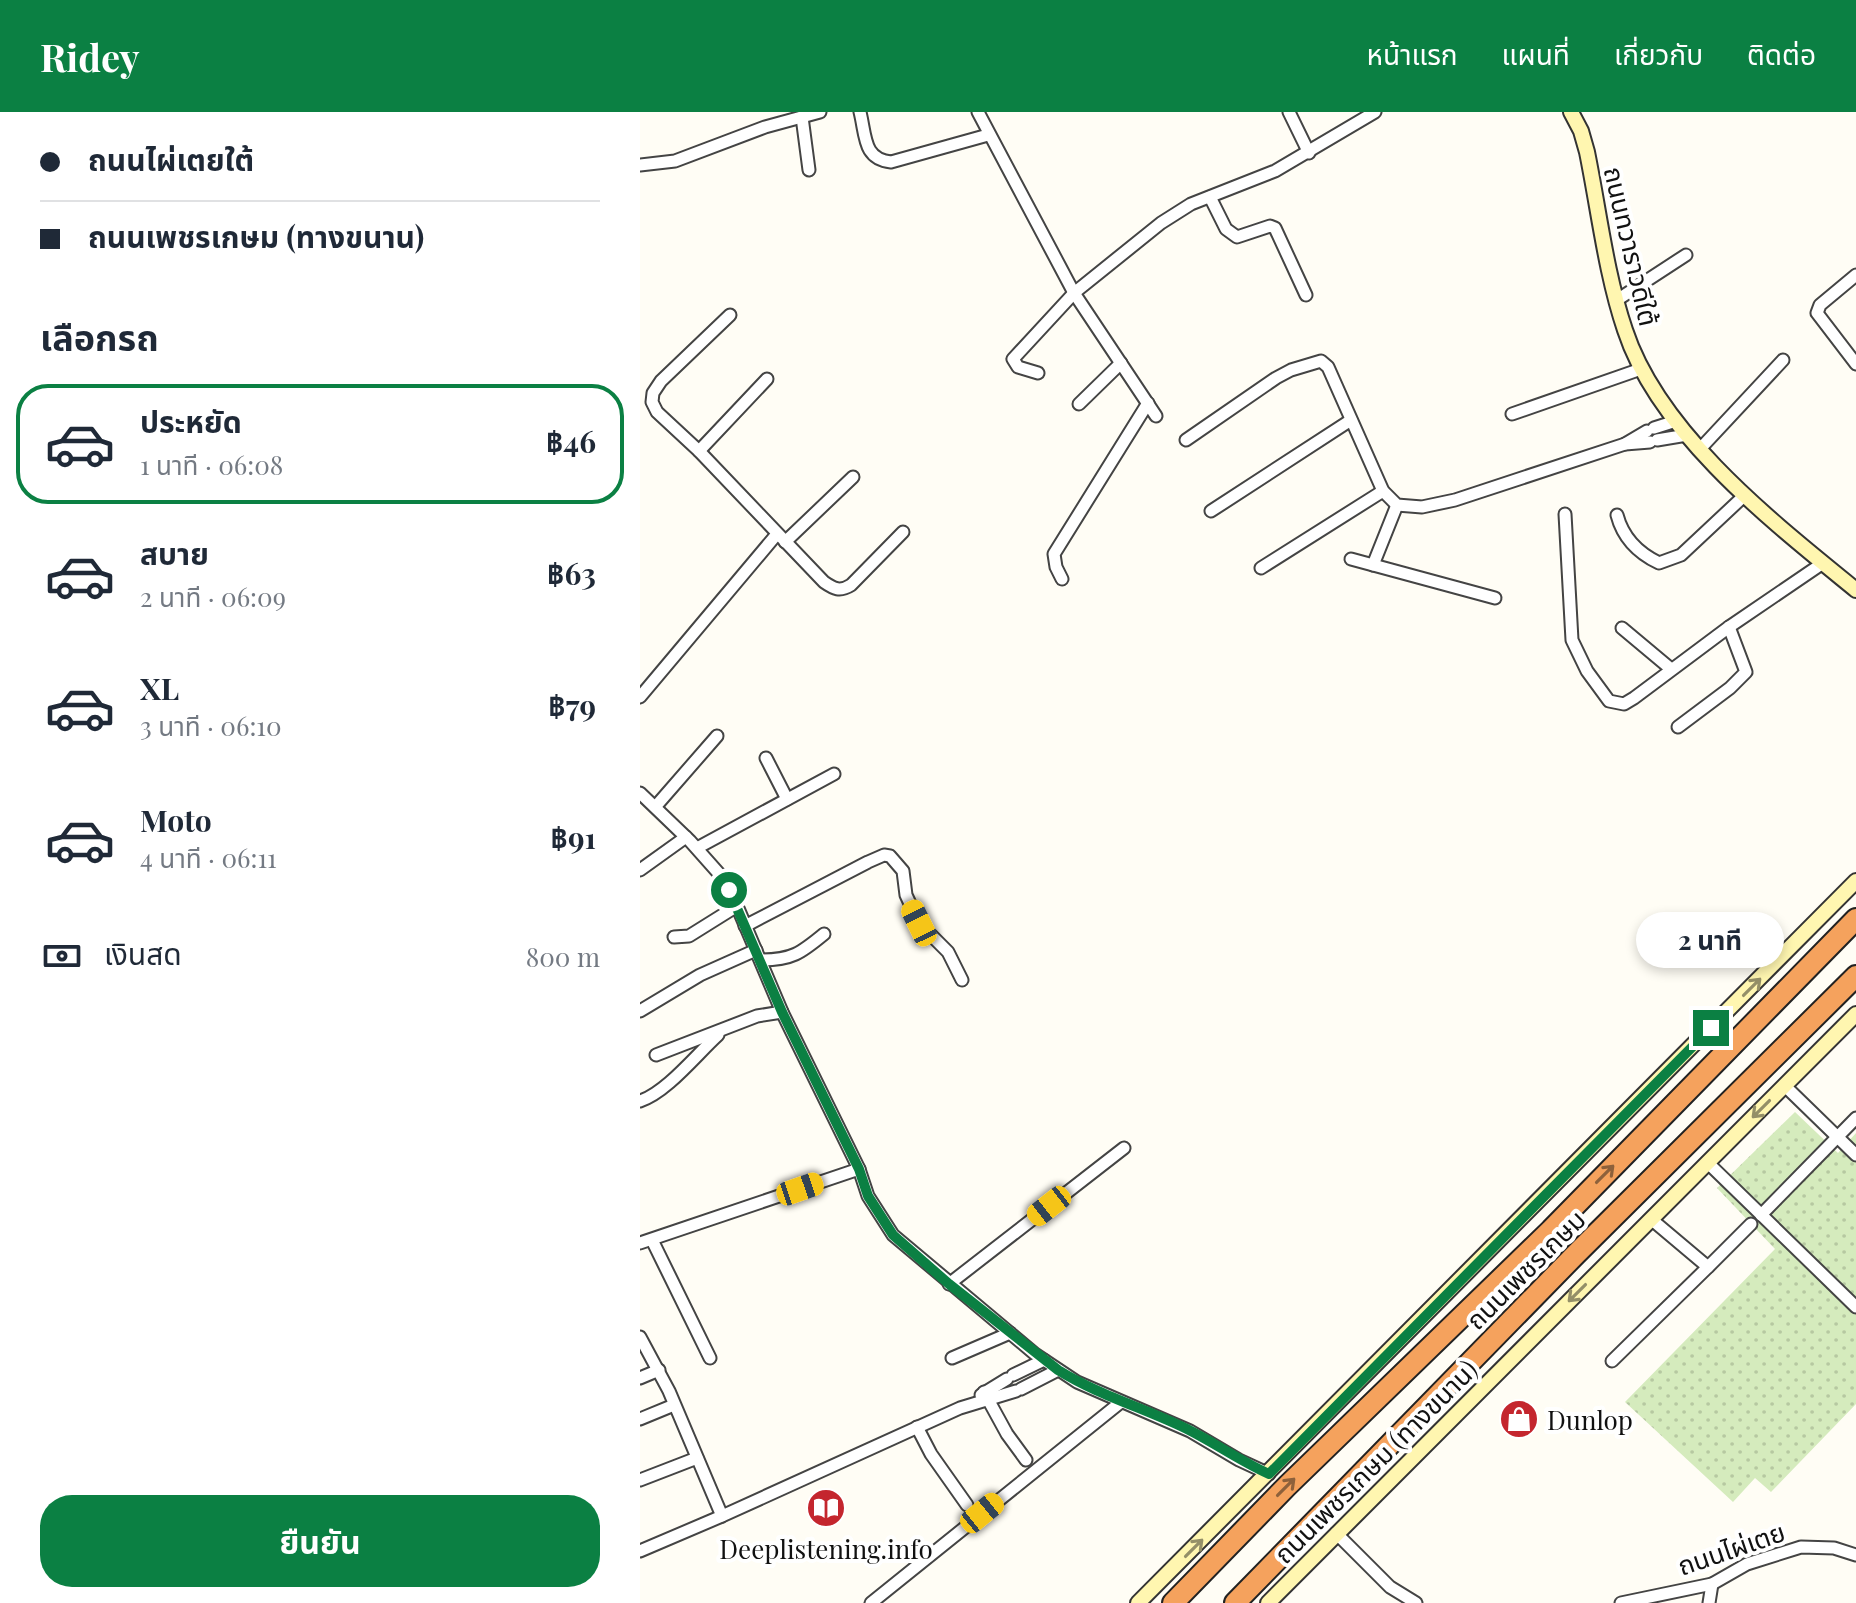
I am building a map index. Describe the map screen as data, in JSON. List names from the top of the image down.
{
  "streets": {
    "highway": ["ถนนเพชรเกษม"],
    "main road": ["ถนนทวาราวดีใต้", "ถนนเพชรเกษม (ทางขนาน)"],
    "street": ["ถนนไผ่เตย"]
  },
  "places": {
    "shop": ["Dunlop"],
    "library": ["Deeplistening.info"]
  },
  "page": {
    "header": "Ridey",
    "nav": [
      "หน้าแรก",
      "แผนที่",
      "เกี่ยวกับ",
      "ติดต่อ"
    ],
    "banner": ["ถนนไผ่เตยใต้", "ถนนเพชรเกษม (ทางขนาน)"],
    "heading": "เลือกรถ",
    "list": [
      {
        "name": "ประหยัด",
        "note": "1 นาที · 06:08",
        "value": "฿46"
      },
      {
        "name": "สบาย",
        "note": "2 นาที · 06:09",
        "value": "฿63"
      },
      {
        "name": "XL",
        "note": "3 นาที · 06:10",
        "value": "฿79"
      },
      {
        "name": "Moto",
        "note": "4 นาที · 06:11",
        "value": "฿91"
      }
    ],
    "pay": ["เงินสด", "800 m"],
    "bubble": "2 นาที",
    "buttons": "ยืนยัน"
  }
}
